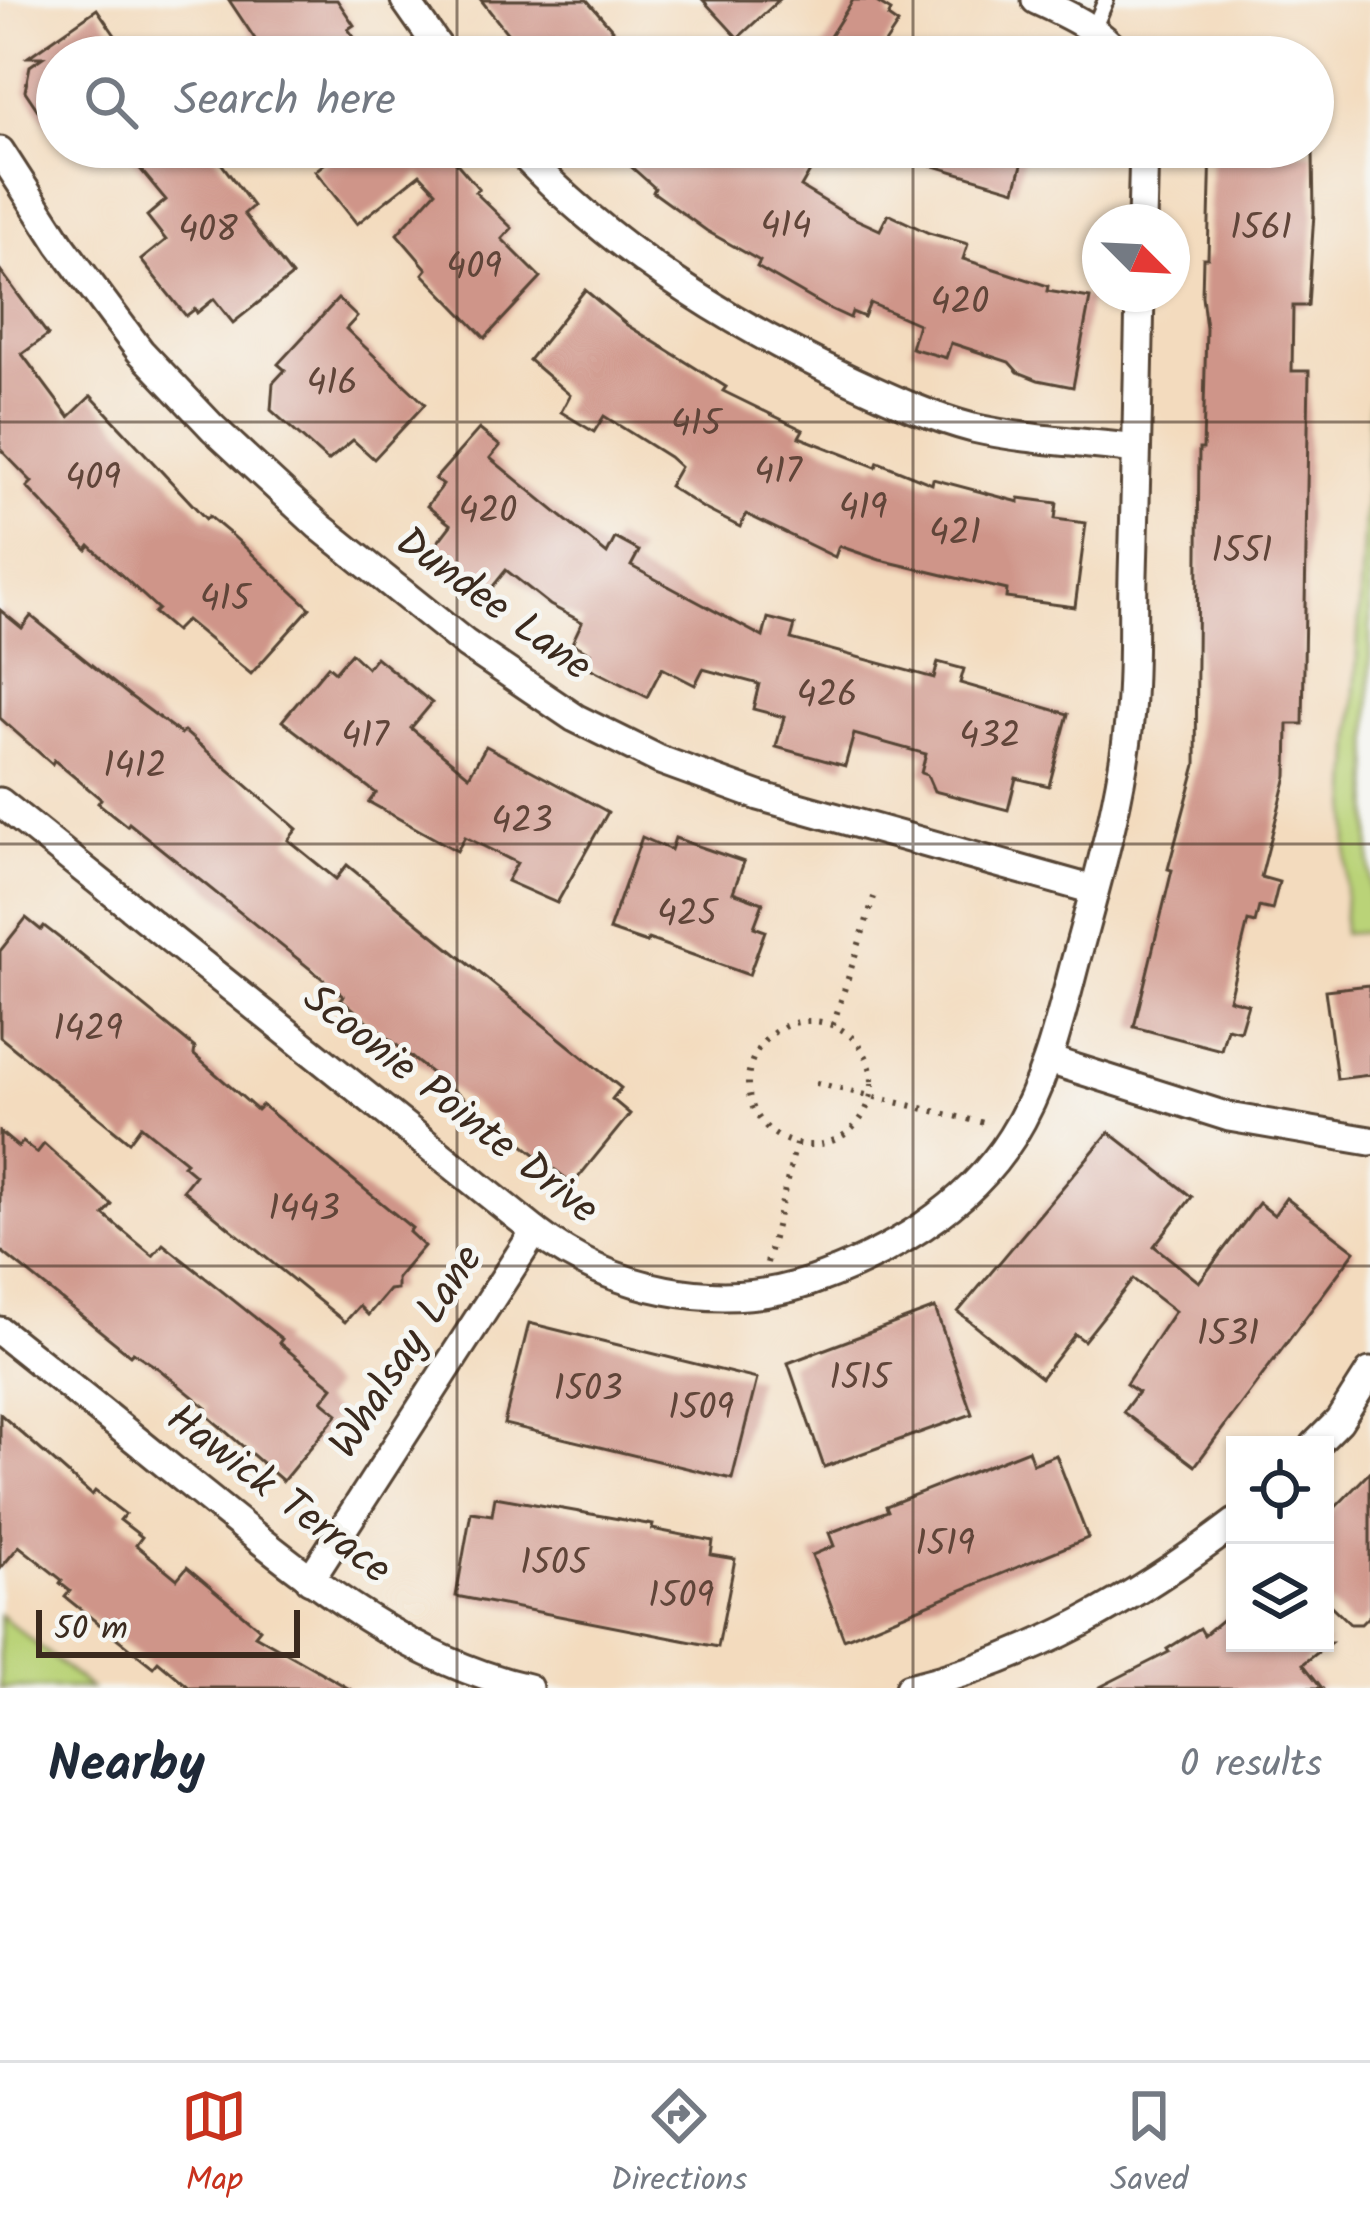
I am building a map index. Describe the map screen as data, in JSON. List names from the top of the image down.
{
  "streets": {
    "street": [
      "Dundee Lane",
      "Scoonie Pointe Drive",
      "Whalsay Lane",
      "Hawick Terrace"
    ]
  },
  "crossings": [
    ["Dundee Lane", "Scoonie Pointe Drive"],
    ["Scoonie Pointe Drive", "Whalsay Lane"],
    ["Whalsay Lane", "Hawick Terrace"]
  ],
  "house_numbers": [
    "414",
    "1561",
    "408",
    "409",
    "420",
    "416",
    "415",
    "417",
    "409",
    "419",
    "420",
    "421",
    "1551",
    "415",
    "426",
    "417",
    "432",
    "1412",
    "423",
    "425",
    "1429",
    "1443",
    "1531",
    "1515",
    "1503",
    "1509",
    "1519",
    "1505",
    "1509"
  ],
  "scale_bar": "50 m",
  "north": "bottom right",
  "page": {
    "search": "Search here",
    "scale": "50 m",
    "heading": ["Nearby", "0 results"],
    "nav": ["Map", "Directions", "Saved"]
  }
}
